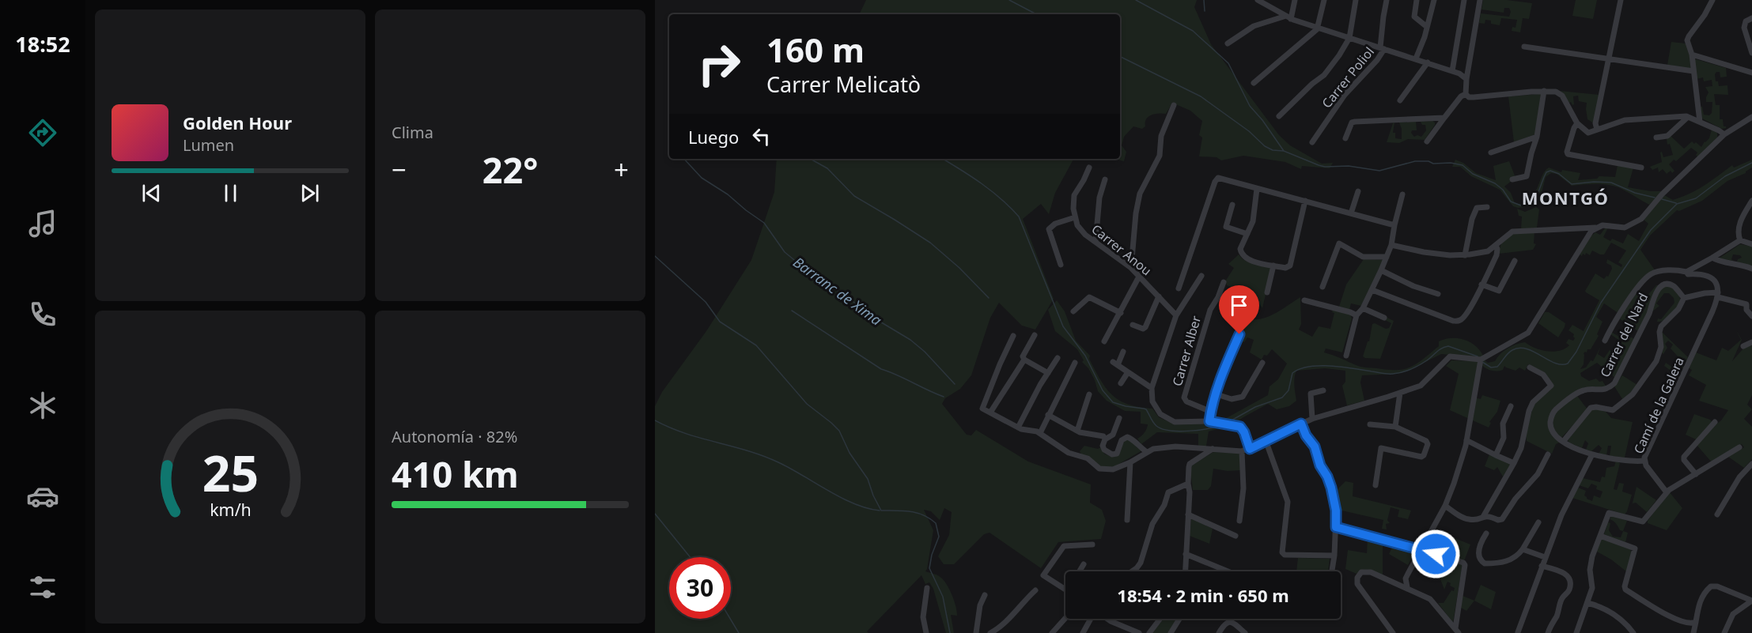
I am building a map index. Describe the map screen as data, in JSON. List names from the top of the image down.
{
  "streets": {
    "street": [
      "Carrer Poliol",
      "Carrer Anou",
      "Carrer del Nard",
      "Carrer Alber",
      "Camí de la Galera"
    ]
  },
  "districts": ["MONTGÓ"],
  "water": ["Barranc de Xima"],
  "page": {
    "tabs": "18:52",
    "tile": [
      "Clima",
      ["Autonomía · 82%", "410 km"]
    ],
    "turn": ["160 m", "Carrer Melicatò"],
    "song": ["Golden Hour", "Lumen"],
    "then": "Luego",
    "heat": ["−", "22°", "+"],
    "limit": "30",
    "trip": "18:54 · 2 min · 650 m",
    "gauge": ["25", "km/h"]
  }
}
